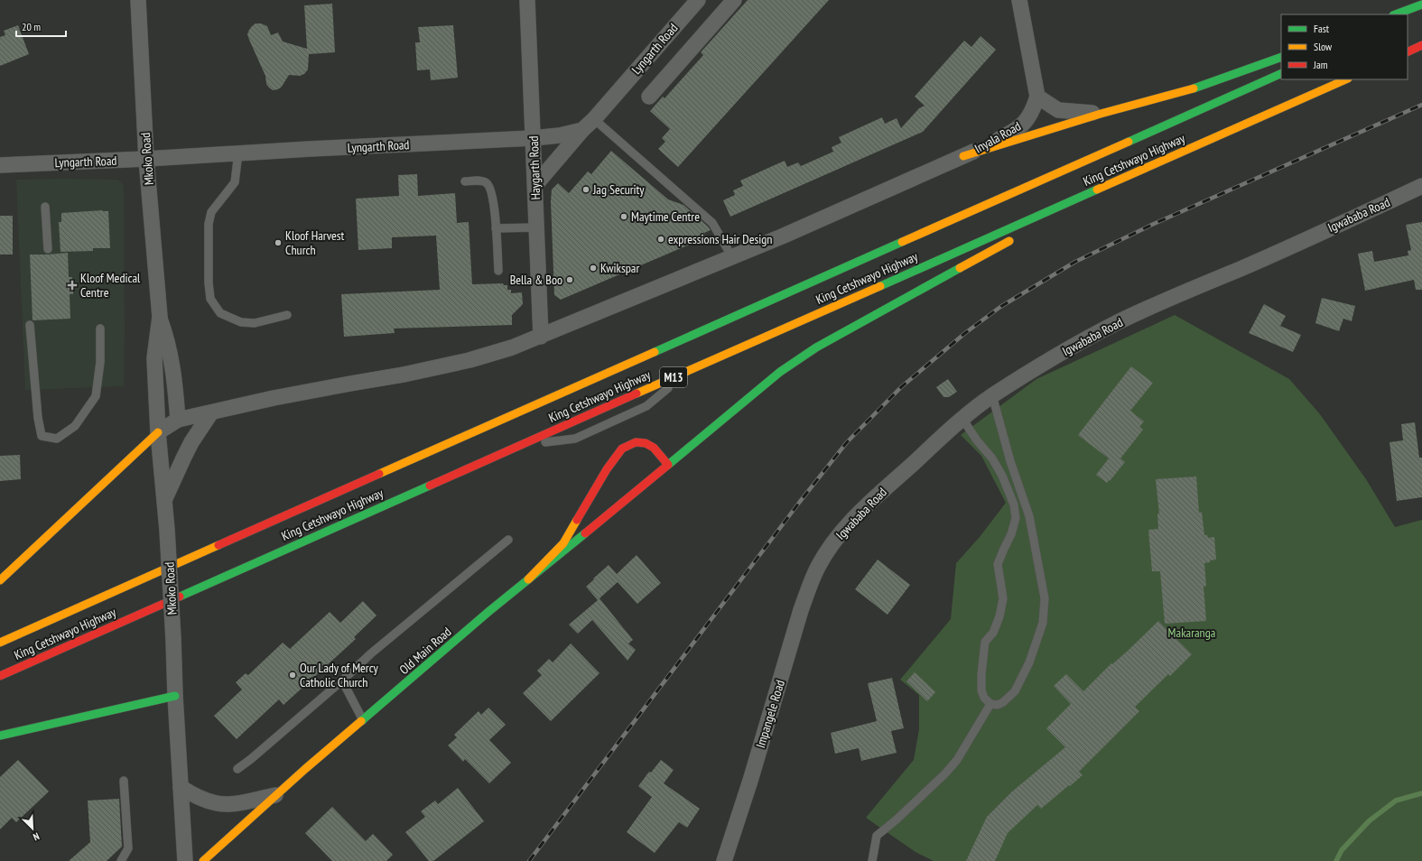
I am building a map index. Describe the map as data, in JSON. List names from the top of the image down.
{
  "streets": {
    "main road": ["King Cetshwayo Highway", "M13", "Old Main Road"],
    "street": [
      "Lyngarth Road",
      "Inyala Road",
      "Mkoko Road",
      "Haygarth Road",
      "Igwababa Road",
      "Impangele Road"
    ]
  },
  "crossings": [
    ["Lyngarth Road", "Mkoko Road"],
    ["Lyngarth Road", "Haygarth Road"],
    ["Inyala Road", "Mkoko Road"],
    ["Inyala Road", "Haygarth Road"],
    ["Igwababa Road", "Impangele Road"]
  ],
  "parks": ["Makaranga"],
  "places": {
    "other": [
      "Jag Security",
      "Maytime Centre",
      "expressions Hair Design",
      "Kloof Harvest Church",
      "Kwikspar",
      "Bella & Boo",
      "Our Lady of Mercy Catholic Church"
    ],
    "health": ["Kloof Medical Centre"]
  },
  "legend": ["Fast", "Slow", "Jam"],
  "scale_bar": "20 m",
  "north": "bottom right"
}
